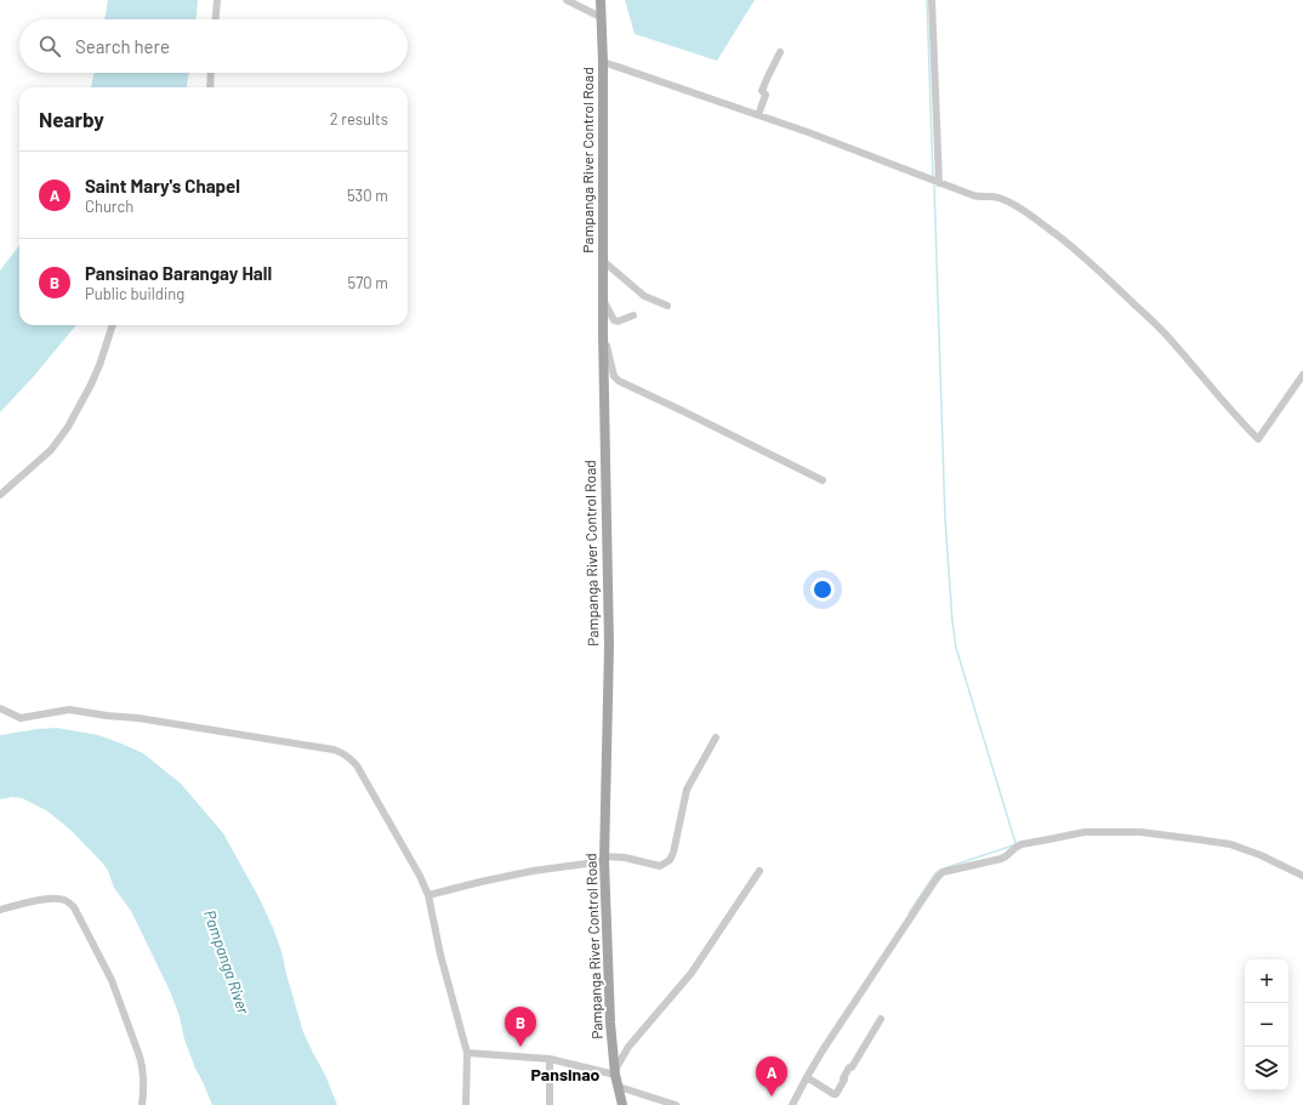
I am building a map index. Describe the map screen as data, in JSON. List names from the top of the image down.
{
  "streets": {
    "main road": ["Pampanga River Control Road"]
  },
  "districts": ["Pansinao"],
  "water": ["Pampanga River"],
  "page": {
    "search": "Search here",
    "heading": ["Nearby", "2 results"],
    "list": [
      {
        "mark": "A",
        "name": "Saint Mary's Chapel",
        "note": "Church",
        "value": "530 m"
      },
      {
        "mark": "B",
        "name": "Pansinao Barangay Hall",
        "note": "Public building",
        "value": "570 m"
      }
    ],
    "map_buttons": ["+", "−"],
    "pins": ["B", "A"]
  }
}
